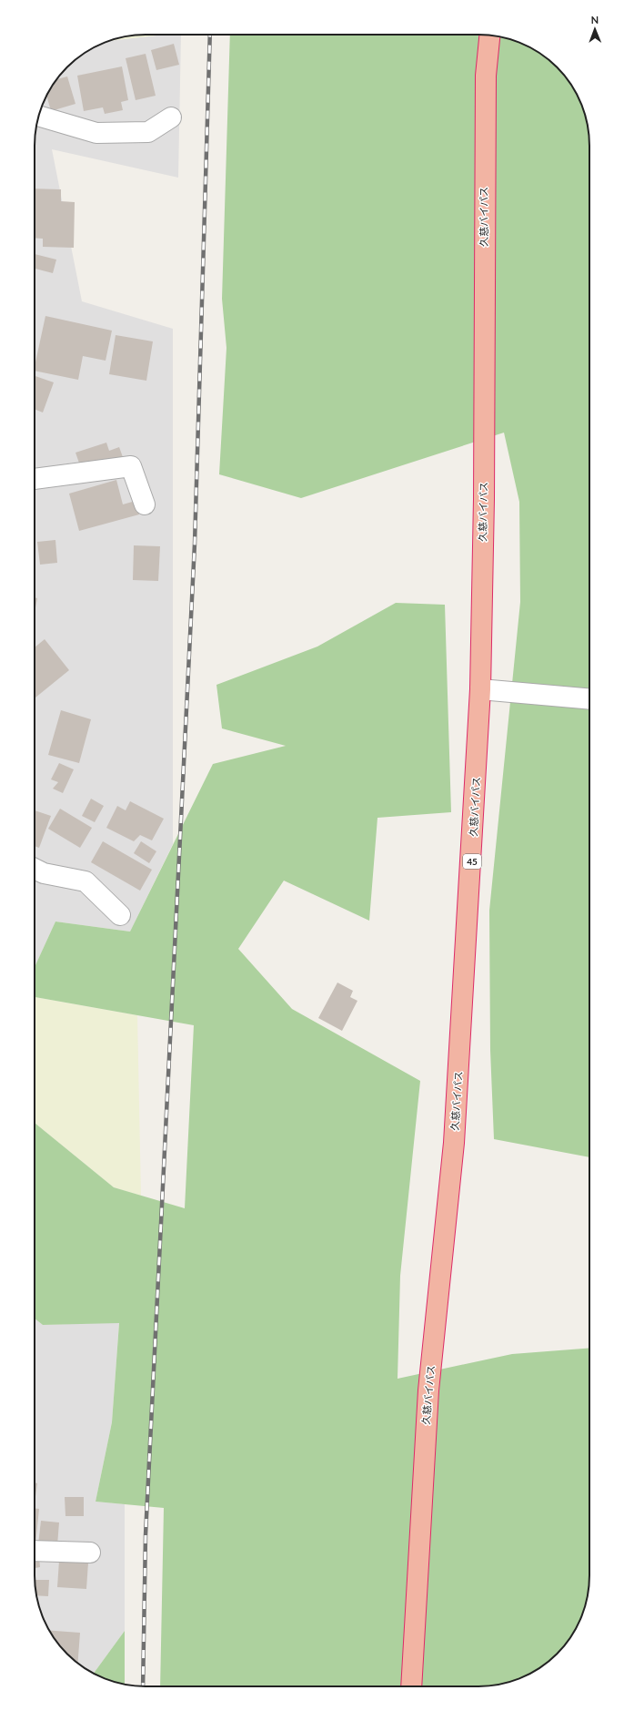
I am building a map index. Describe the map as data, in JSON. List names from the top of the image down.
{
  "streets": {
    "highway": ["久慈バイパス", "45"]
  },
  "north": "top"
}
